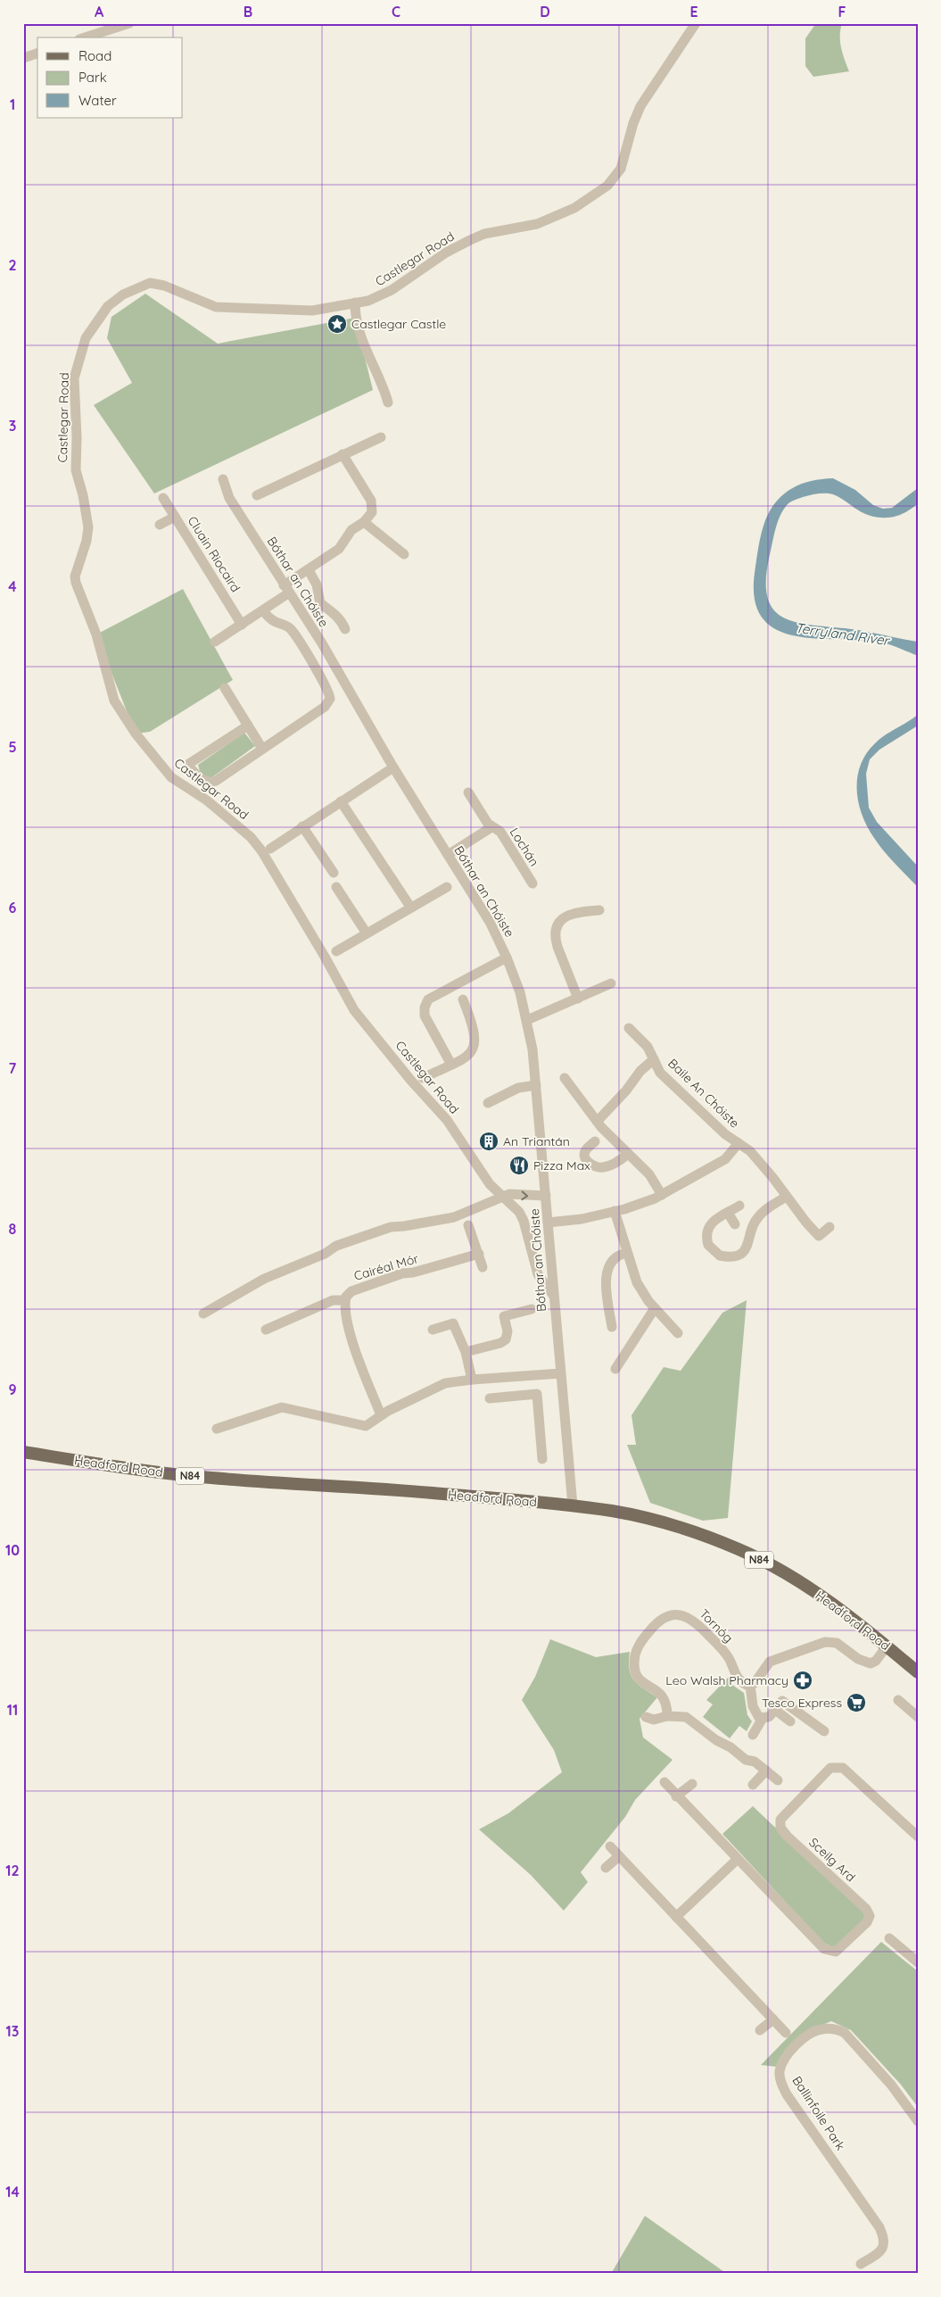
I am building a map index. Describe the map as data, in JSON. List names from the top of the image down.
{
  "streets": {
    "main road": ["Headford Road", "N84"],
    "street": [
      "Castlegar Road",
      "Cluain Riocaird",
      "Bóthar an Chóiste",
      "Lochán",
      "Baile An Chóiste",
      "Cairéal Mór",
      "Tornóg",
      "Sceilg Ard",
      "Ballinfoile Park"
    ]
  },
  "crossings": [
    ["Castlegar Road", "Bóthar an Chóiste"],
    ["Bóthar an Chóiste", "Lochán"],
    ["Bóthar an Chóiste", "Baile An Chóiste"],
    ["Bóthar an Chóiste", "Headford Road"]
  ],
  "water": ["Terryland River"],
  "places": {
    "place": ["Castlegar Castle"],
    "building": ["An Triantán"],
    "restaurant": ["Pizza Max"],
    "pharmacy": ["Leo Walsh Pharmacy"],
    "supermarket": ["Tesco Express"]
  },
  "legend": ["Road", "Park", "Water"],
  "grid": {
    "columns": [
      "A",
      "B",
      "C",
      "D",
      "E",
      "F"
    ],
    "rows": [
      "1",
      "2",
      "3",
      "4",
      "5",
      "6",
      "7",
      "8",
      "9",
      "10",
      "11",
      "12",
      "13",
      "14"
    ]
  }
}
